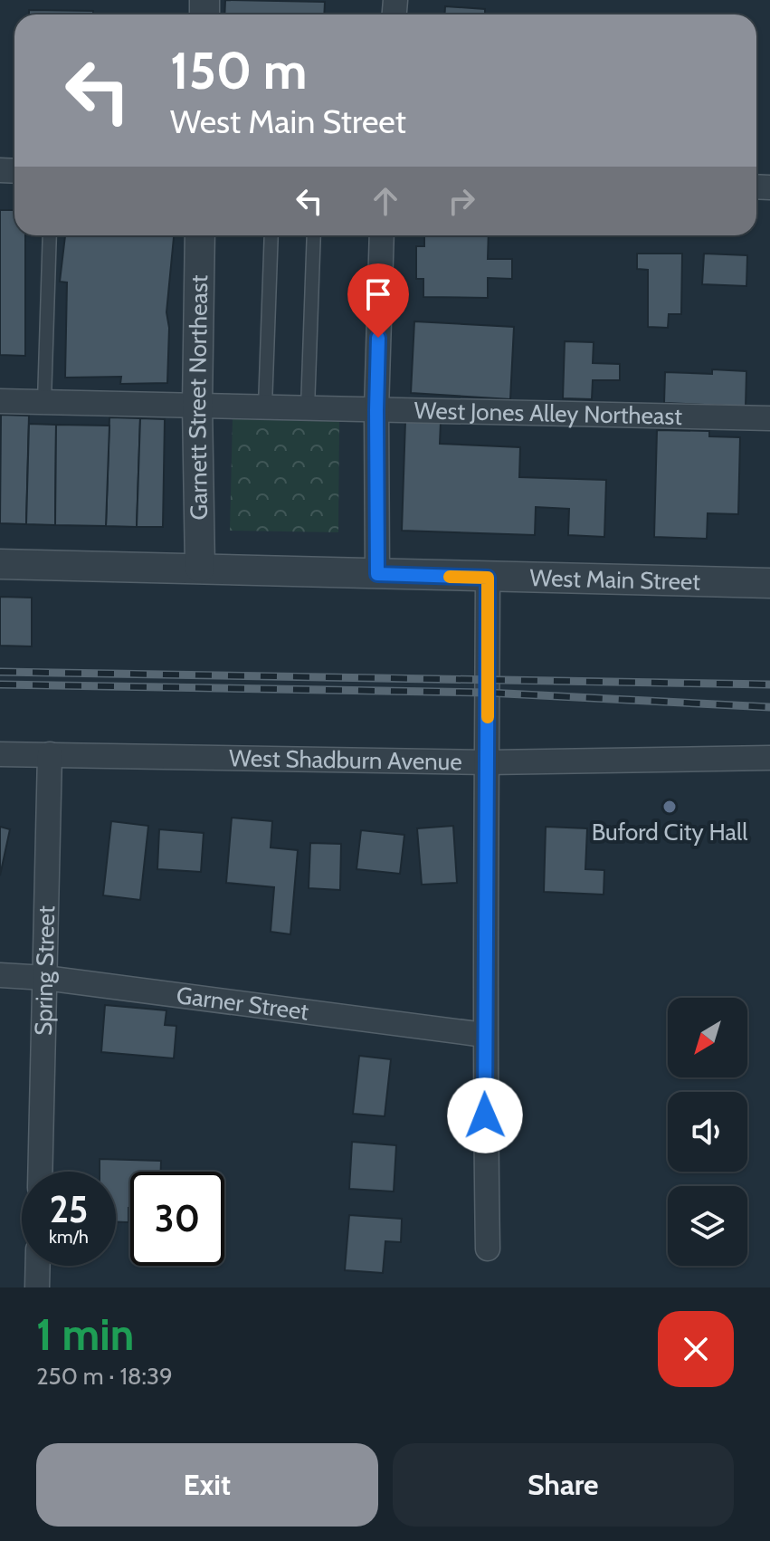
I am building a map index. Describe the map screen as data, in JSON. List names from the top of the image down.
{
  "streets": {
    "street": [
      "Garnett Street Northeast",
      "West Jones Alley Northeast",
      "West Main Street",
      "West Shadburn Avenue",
      "Spring Street",
      "Garner Street"
    ]
  },
  "crossings": [
    ["Garnett Street Northeast", "West Jones Alley Northeast"],
    ["Garnett Street Northeast", "West Main Street"],
    ["West Shadburn Avenue", "Spring Street"],
    ["Spring Street", "Garner Street"]
  ],
  "places": ["Buford City Hall"],
  "north": "bottom left",
  "page": {
    "turn": ["150 m", "West Main Street"],
    "speed": "25 km/h",
    "limit": "30",
    "heading": ["1 min", "250 m · 18:39"],
    "buttons": ["Exit", "Share"]
  }
}
